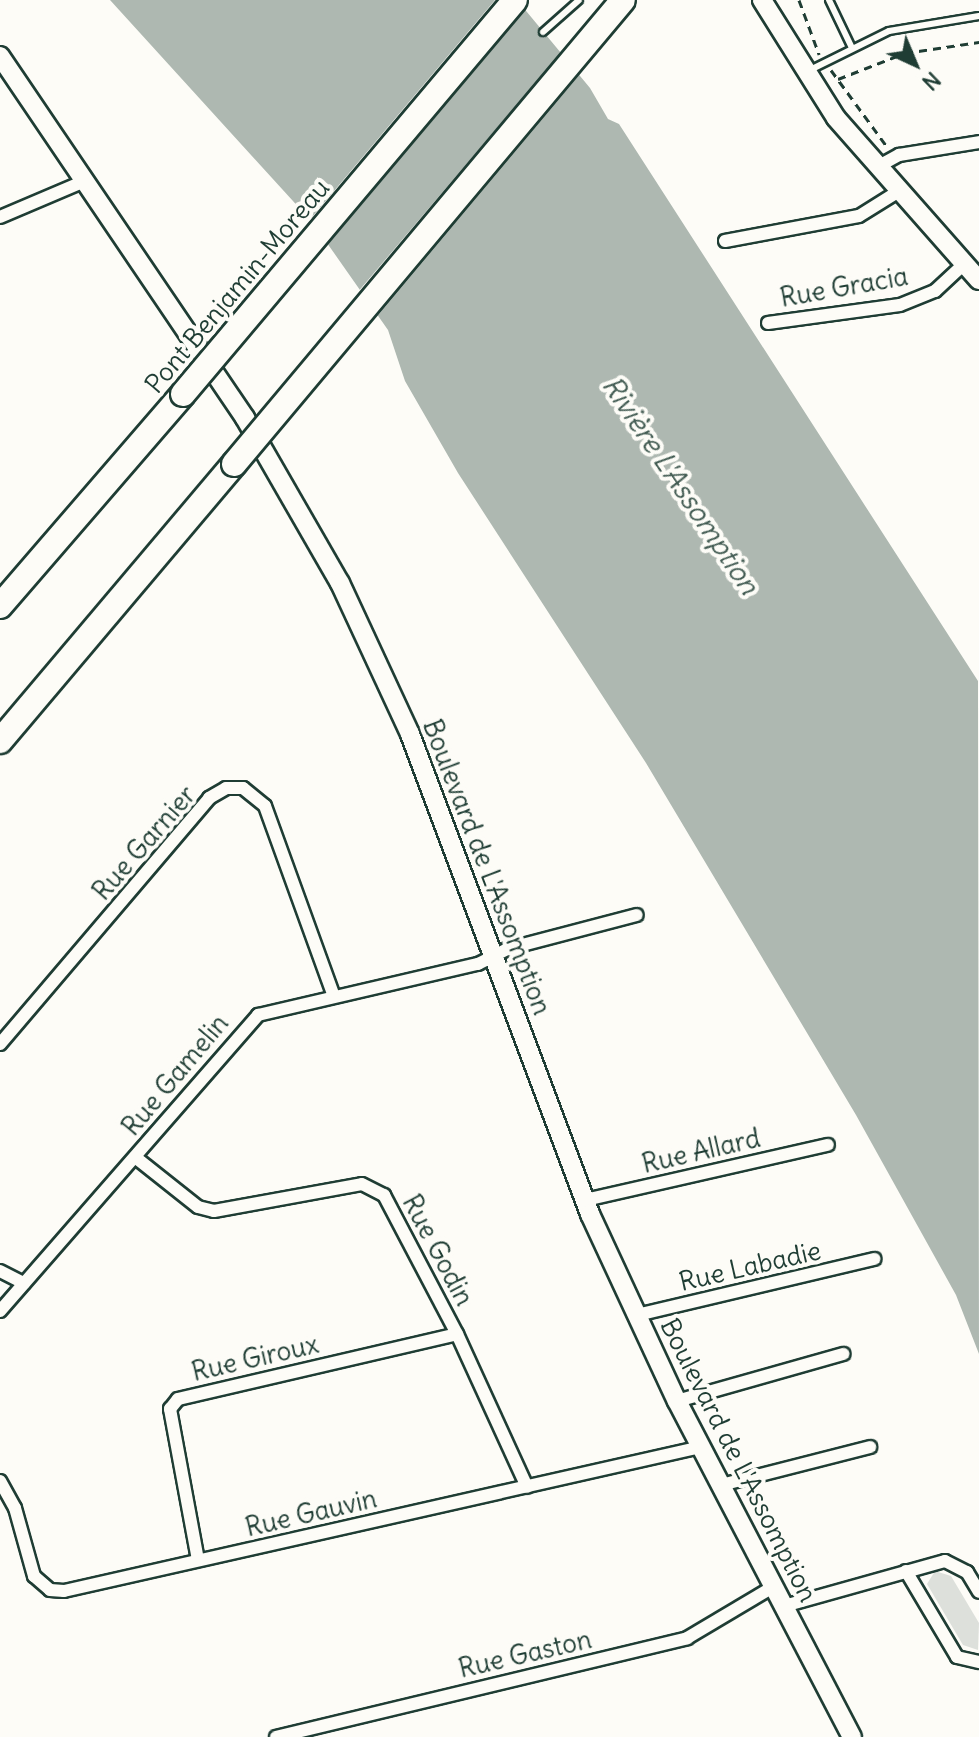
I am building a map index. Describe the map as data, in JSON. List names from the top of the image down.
{
  "streets": {
    "highway": ["Pont Benjamin-Moreau"],
    "street": [
      "Rue Gracia",
      "Rue Garnier",
      "Boulevard de L'Assomption",
      "Rue Gamelin",
      "Rue Allard",
      "Rue Godin",
      "Rue Labadie",
      "Rue Giroux",
      "Rue Gauvin",
      "Rue Gaston"
    ]
  },
  "crossings": [
    ["Rue Garnier", "Rue Gamelin"],
    ["Boulevard de L'Assomption", "Rue Gamelin"],
    ["Boulevard de L'Assomption", "Rue Allard"],
    ["Boulevard de L'Assomption", "Rue Labadie"],
    ["Boulevard de L'Assomption", "Rue Gauvin"],
    ["Boulevard de L'Assomption", "Rue Gaston"],
    ["Rue Gamelin", "Rue Godin"],
    ["Rue Godin", "Rue Giroux"],
    ["Rue Godin", "Rue Gauvin"],
    ["Rue Giroux", "Rue Gauvin"]
  ],
  "water": ["Rivière L'Assomption"],
  "north": "bottom right"
}
